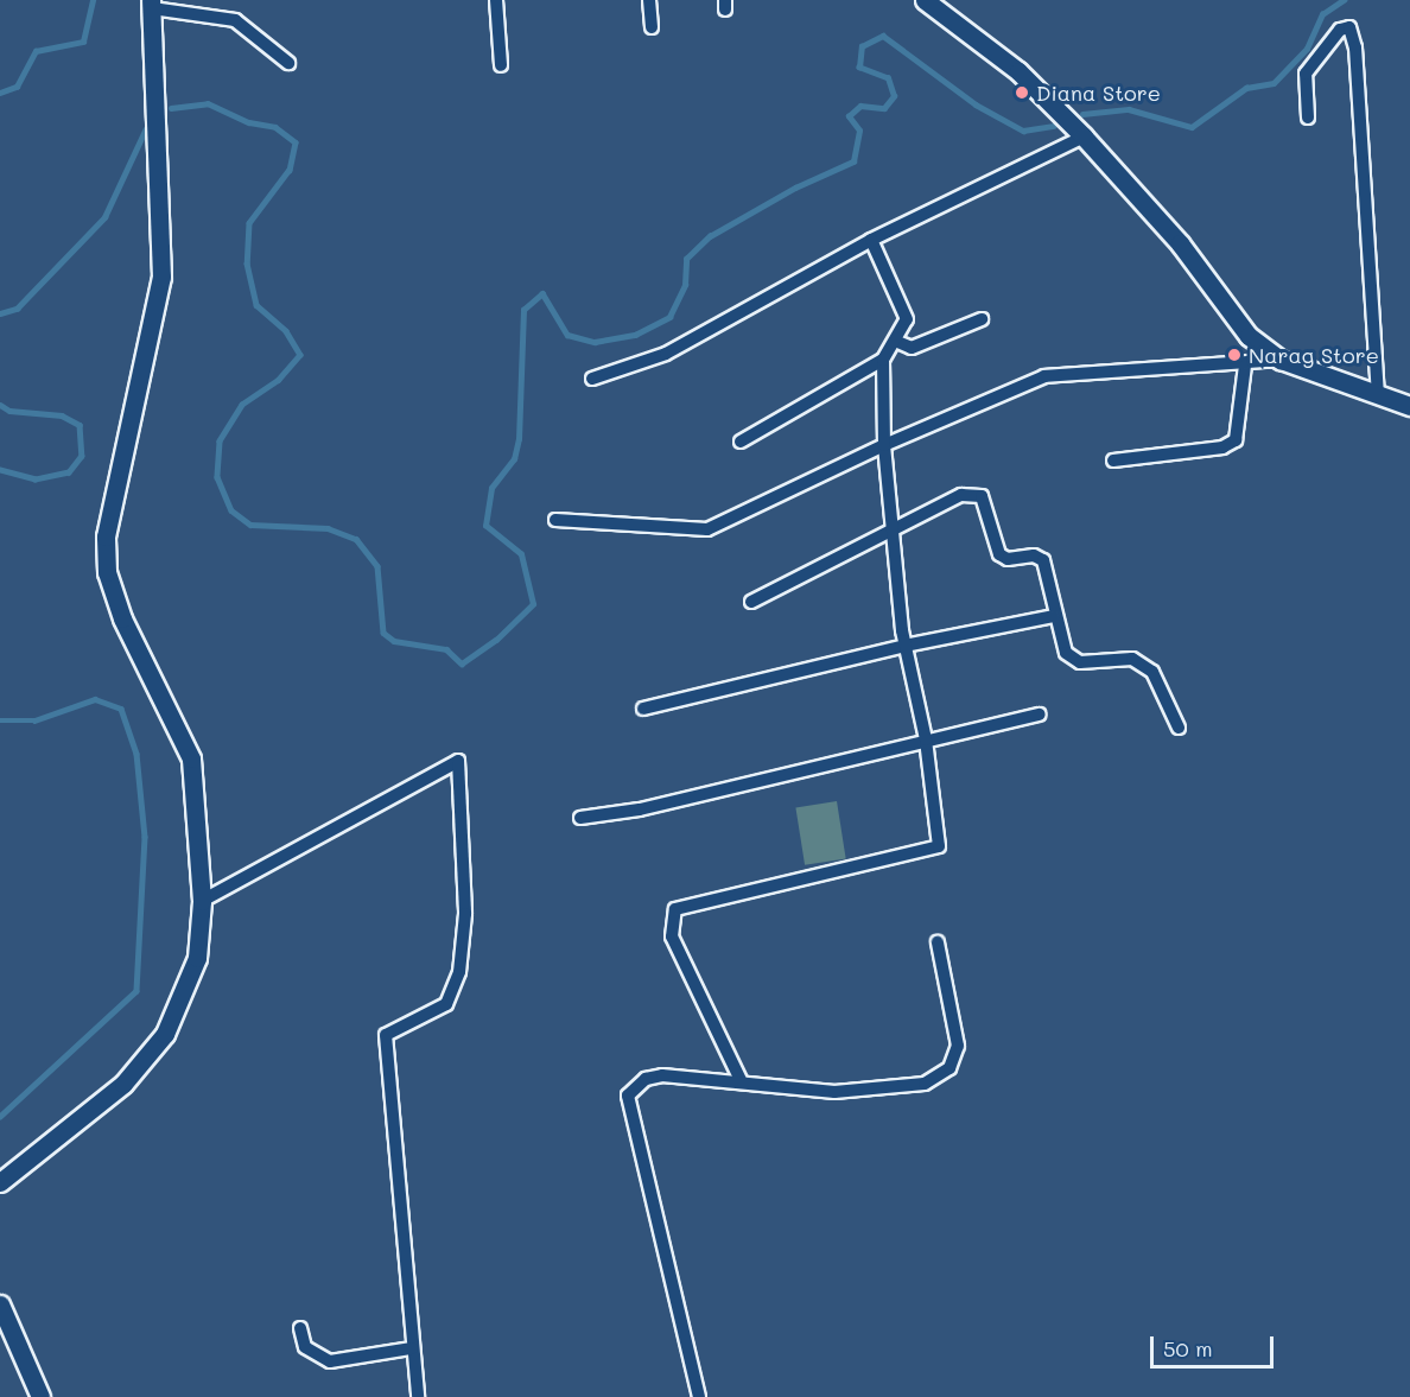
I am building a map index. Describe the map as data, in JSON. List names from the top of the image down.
{
  "places": ["Diana Store", "Narag Store"],
  "scale_bar": "50 m"
}
